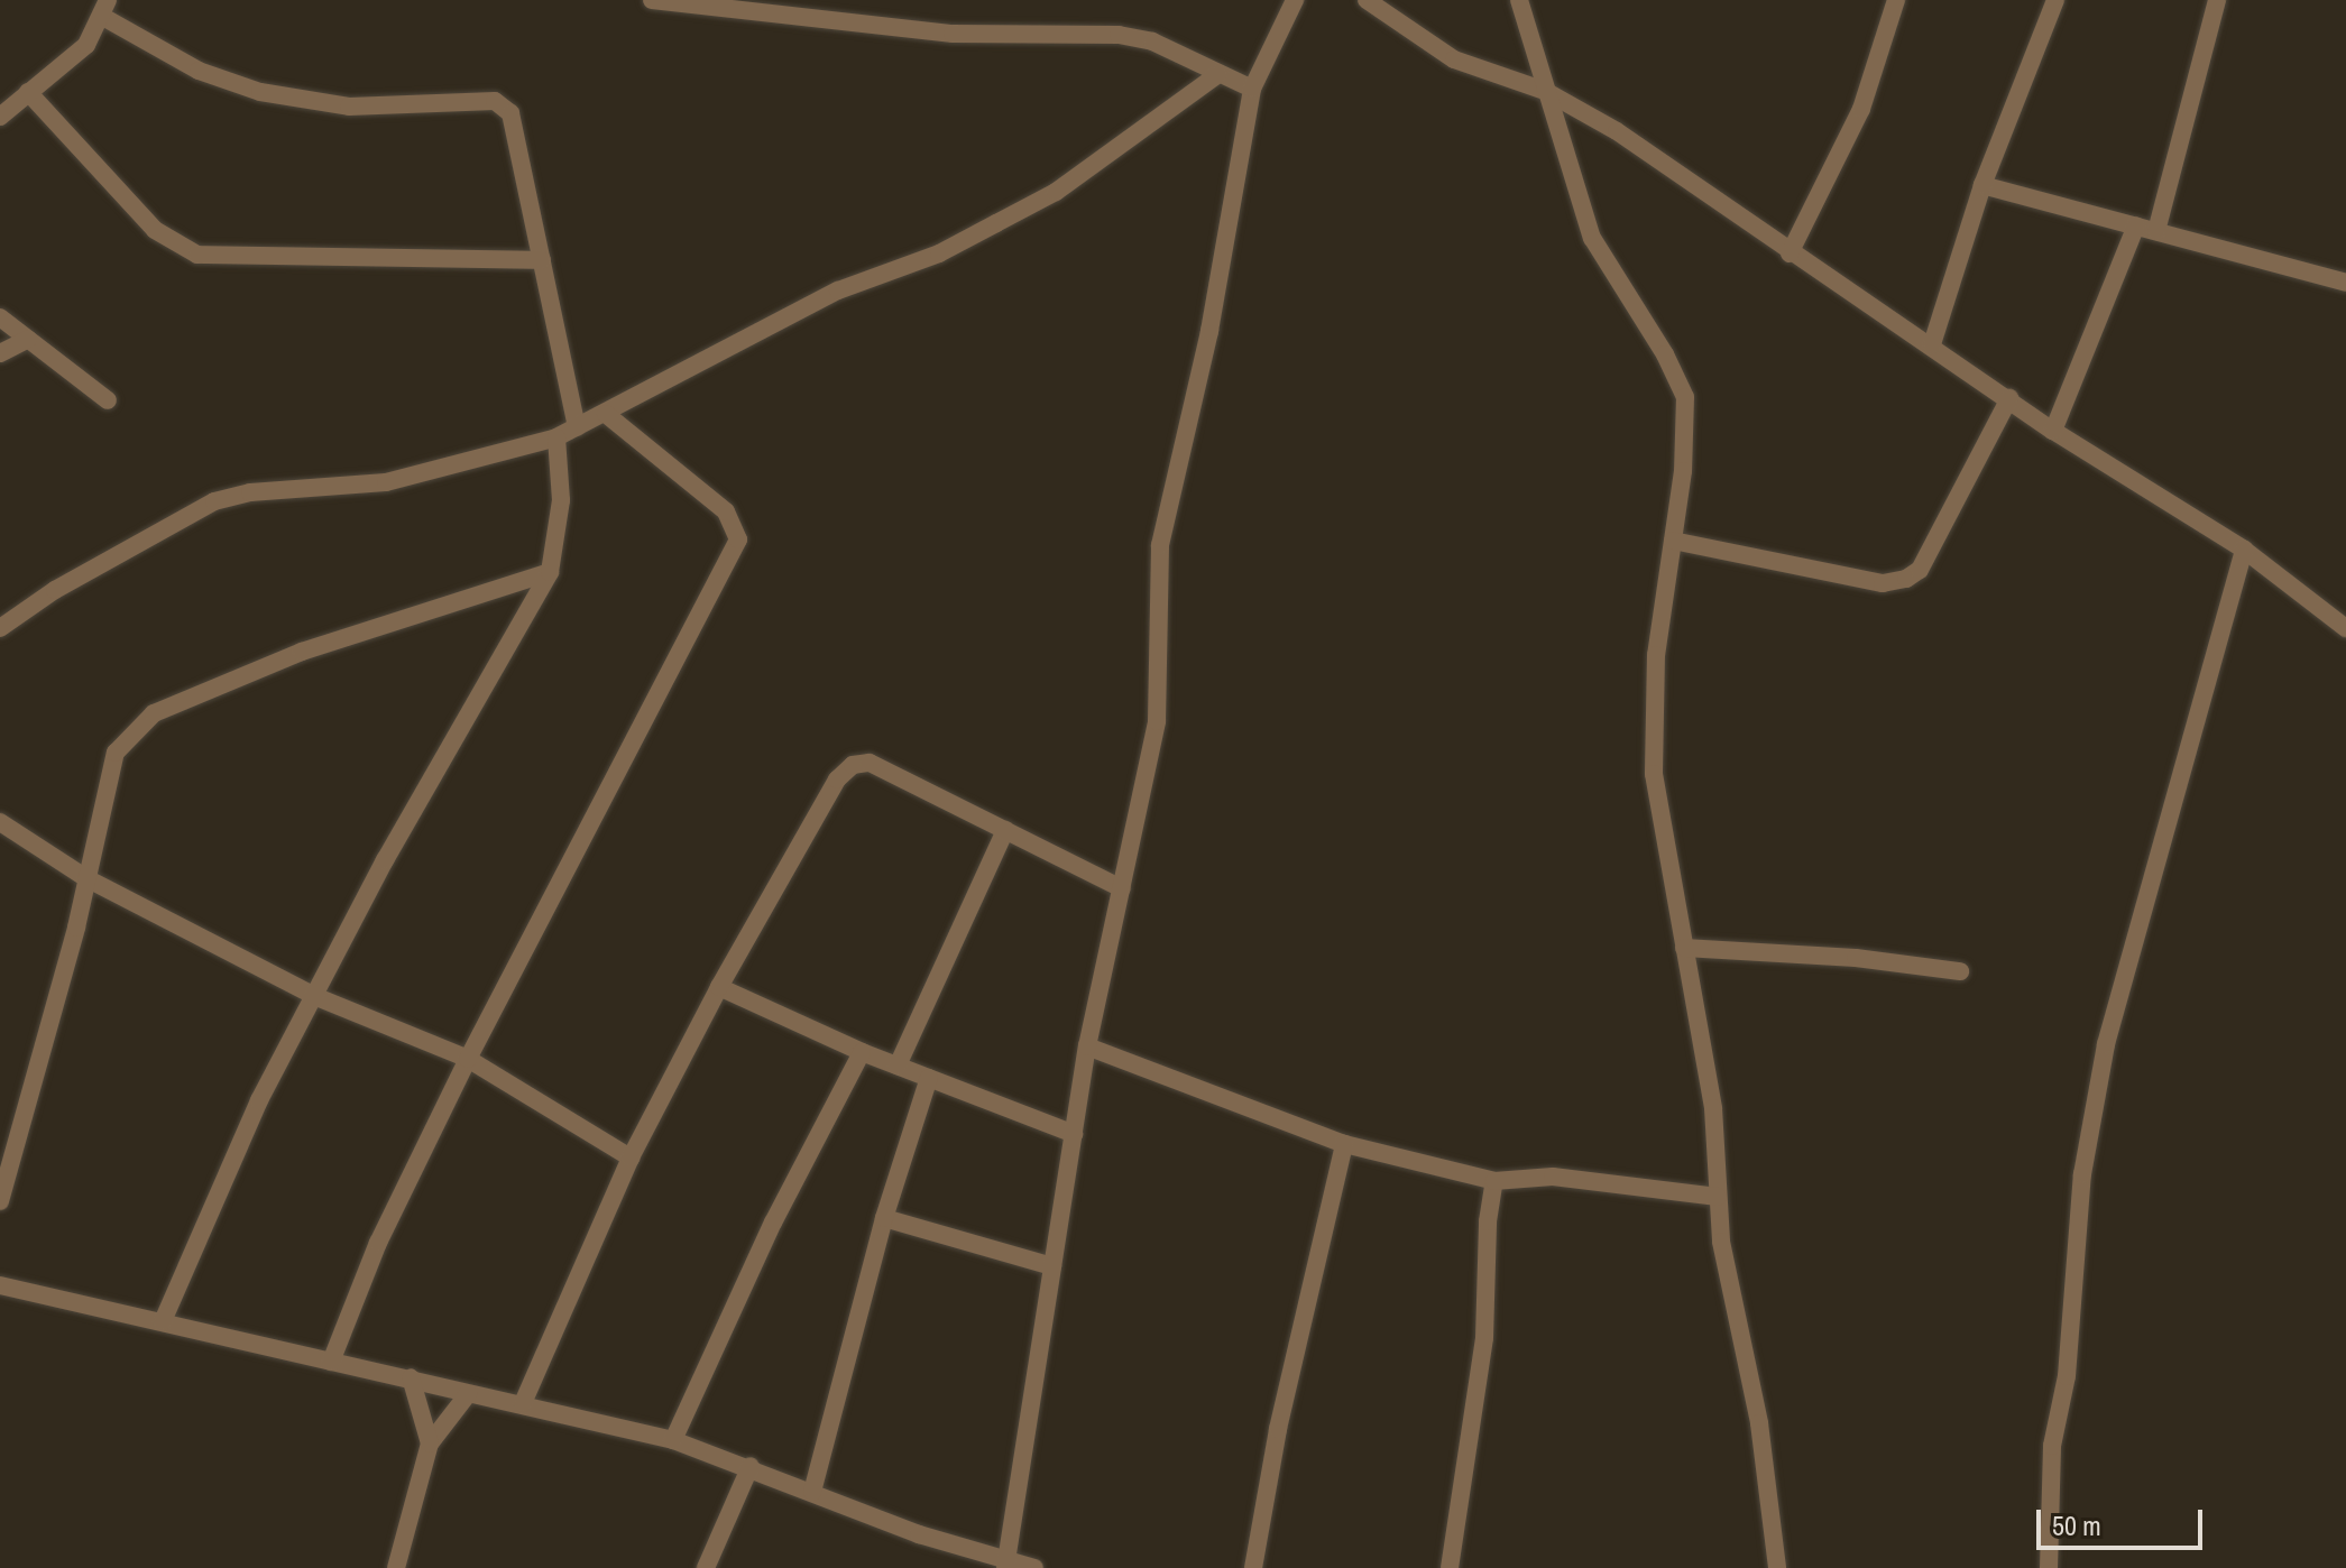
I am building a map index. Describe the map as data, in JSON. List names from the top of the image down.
{
  "scale_bar": "50 m"
}
